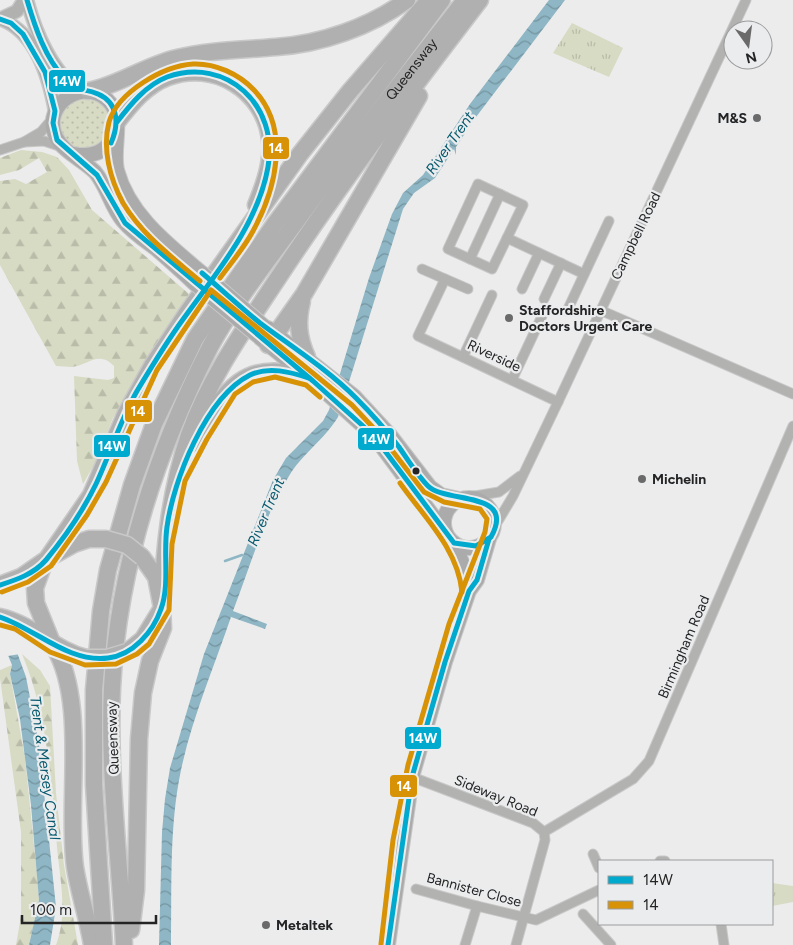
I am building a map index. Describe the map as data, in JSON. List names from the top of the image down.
{
  "streets": {
    "highway": ["Queensway"],
    "main road": ["Campbell Road"],
    "street": [
      "Riverside",
      "Birmingham Road",
      "Sideway Road",
      "Bannister Close"
    ]
  },
  "crossings": [
    ["Campbell Road", "Riverside"],
    ["Campbell Road", "Sideway Road"],
    ["Birmingham Road", "Sideway Road"],
    ["Sideway Road", "Bannister Close"]
  ],
  "water": ["River Trent", "Trent & Mersey Canal"],
  "places": [
    "M&S",
    "Staffordshire Doctors Urgent Care",
    "Michelin",
    "Metaltek"
  ],
  "lines": ["transit line 14W", "transit line 14"],
  "legend": ["14W", "14"],
  "scale_bar": "100 m",
  "north": "bottom"
}
